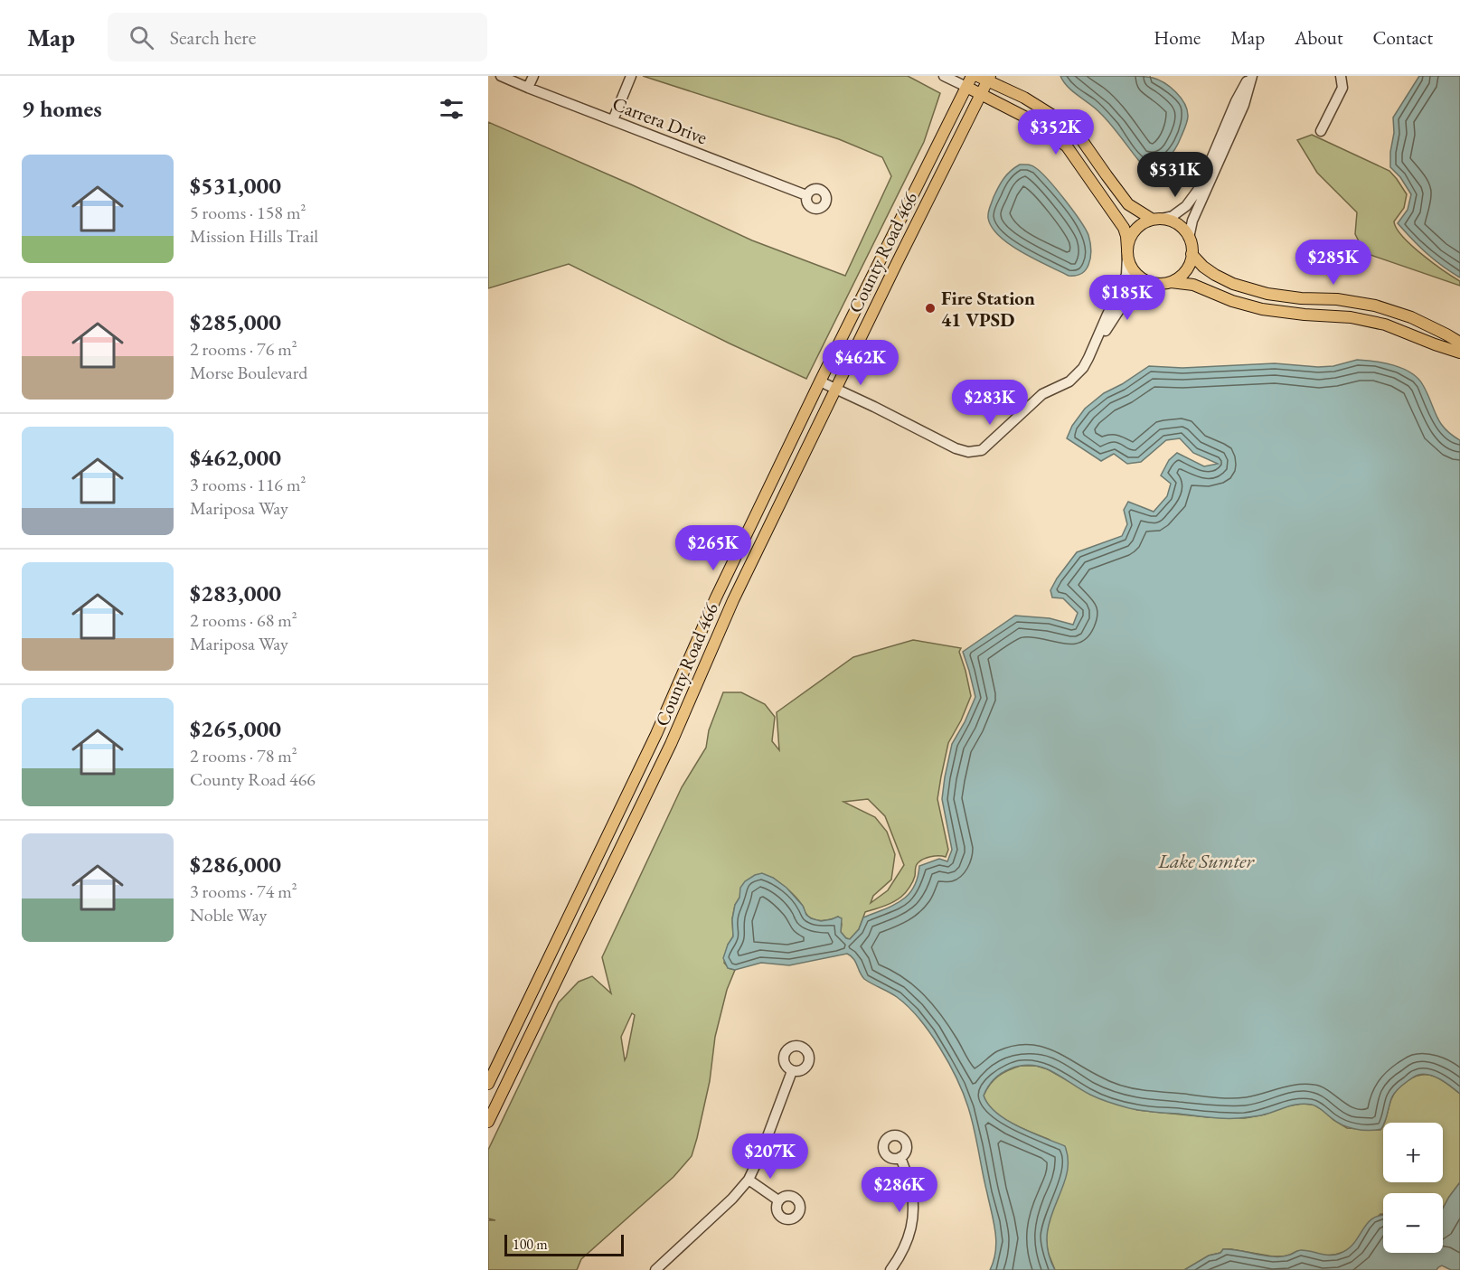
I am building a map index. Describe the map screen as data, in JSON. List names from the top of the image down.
{
  "streets": {
    "main road": ["County Road 466"],
    "street": ["Carrera Drive"]
  },
  "water": ["Lake Sumter"],
  "places": ["Fire Station 41 VPSD"],
  "scale_bar": "100 m",
  "page": {
    "header": "Map",
    "search": "Search here",
    "nav": [
      "Home",
      "Map",
      "About",
      "Contact"
    ],
    "heading": "9 homes",
    "price": [
      "$352K",
      "$531K",
      "$285K",
      "$185K",
      "$462K",
      "$283K",
      "$265K",
      "$207K",
      "$286K"
    ],
    "list": [
      {
        "name": "$531,000",
        "note": "5 rooms · 158 m² · Mission Hills Trail"
      },
      {
        "name": "$285,000",
        "note": "2 rooms · 76 m² · Morse Boulevard"
      },
      {
        "name": "$462,000",
        "note": "3 rooms · 116 m² · Mariposa Way"
      },
      {
        "name": "$283,000",
        "note": "2 rooms · 68 m² · Mariposa Way"
      },
      {
        "name": "$265,000",
        "note": "2 rooms · 78 m² · County Road 466"
      },
      {
        "name": "$286,000",
        "note": "3 rooms · 74 m² · Noble Way"
      }
    ],
    "map_buttons": ["+", "−"],
    "scale": "100 m"
  }
}
